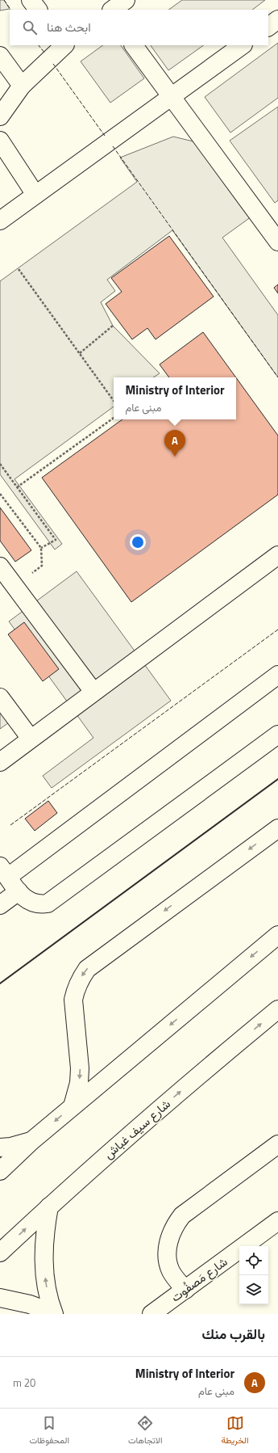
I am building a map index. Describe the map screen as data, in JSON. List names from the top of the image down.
{
  "streets": {
    "street": ["شارع سيف غباش", "شارع مَصفُوت"]
  },
  "page": {
    "search": "ابحث هنا",
    "popup": ["Ministry of Interior", "مبنى عام"],
    "pins": "A",
    "heading": "بالقرب منك",
    "list": [
      {
        "mark": "A",
        "name": "Ministry of Interior",
        "note": "مبنى عام",
        "value": "20 m"
      }
    ],
    "nav": ["الخريطة", "الاتجاهات", "المحفوظات"]
  }
}
